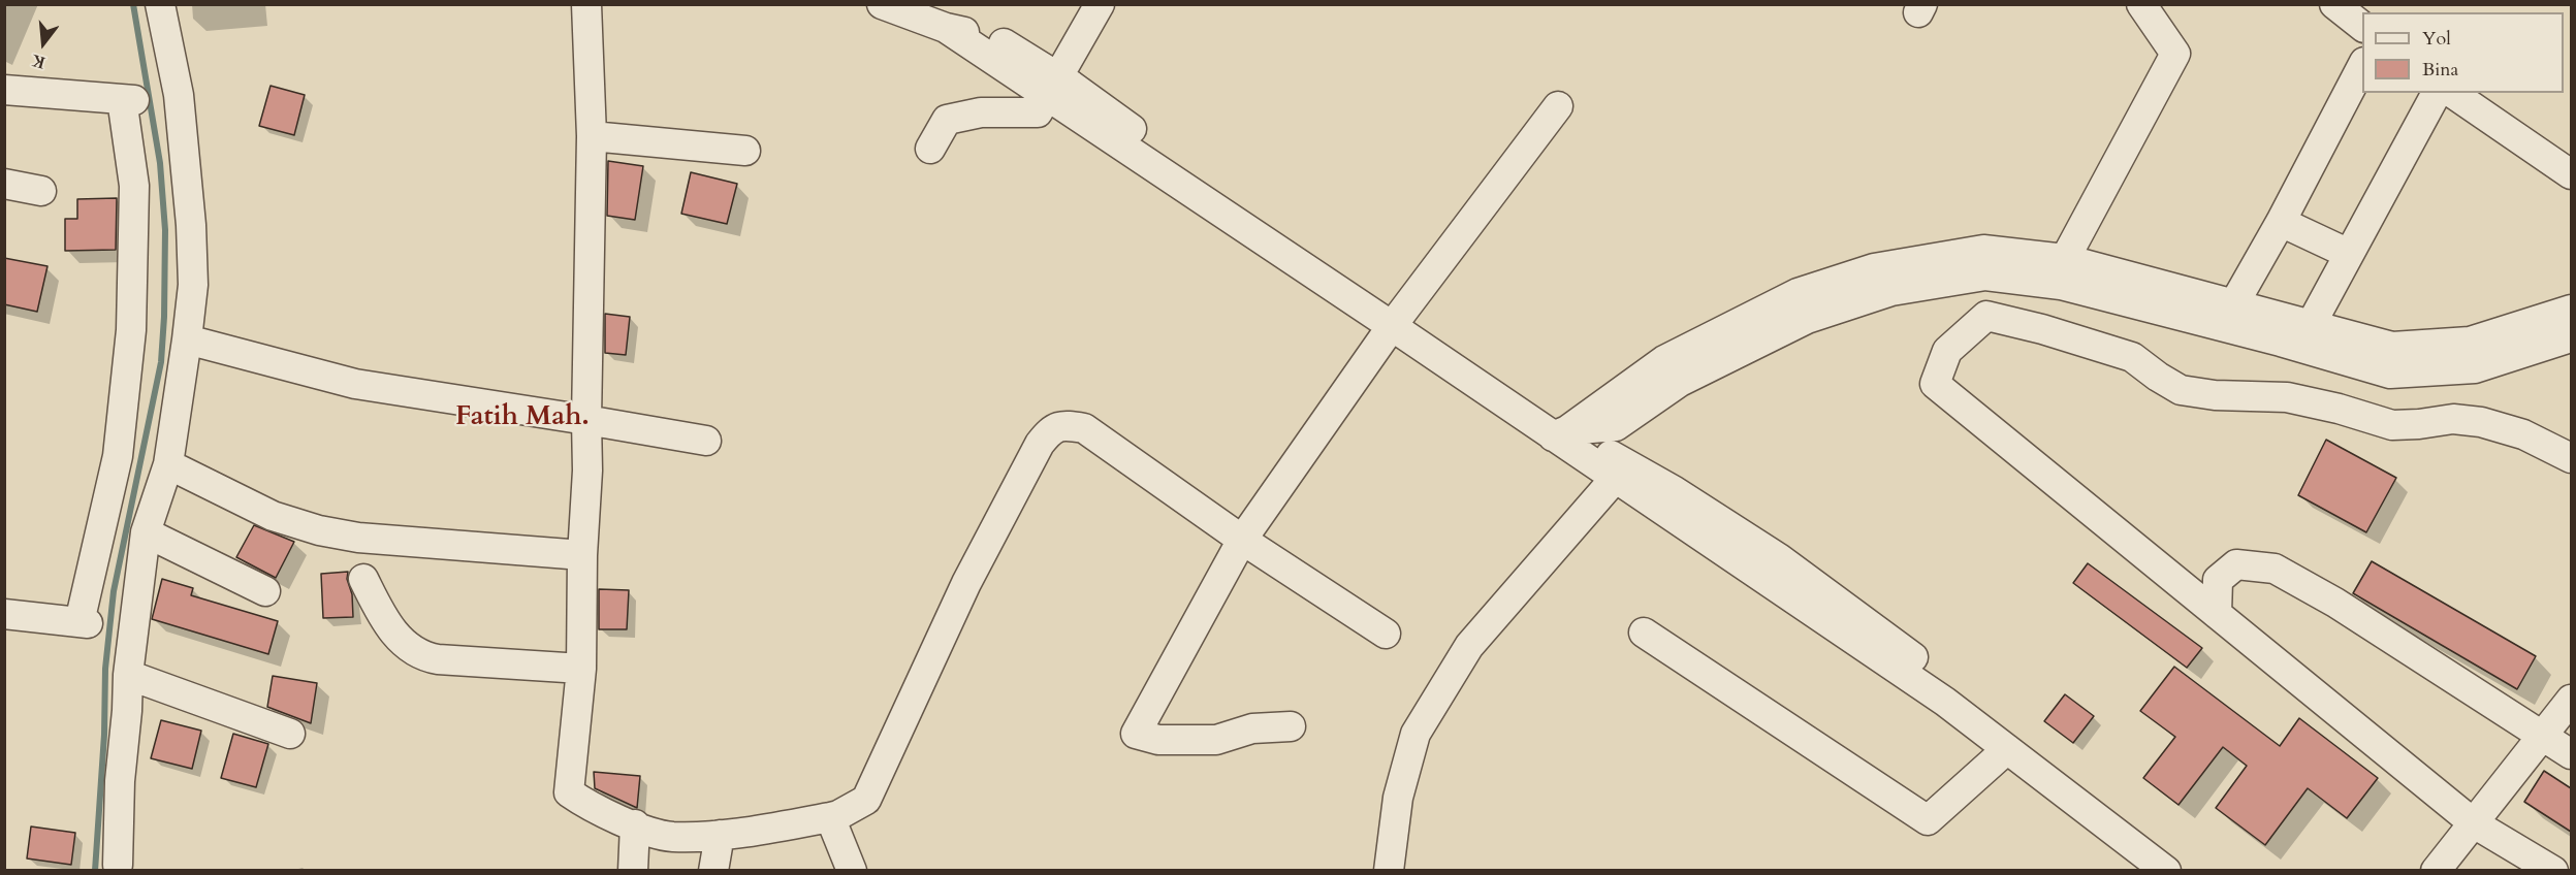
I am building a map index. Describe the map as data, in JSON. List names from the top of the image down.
{
  "districts": ["Fatih Mah."],
  "legend": ["Yol", "Bina"],
  "north": "bottom"
}
